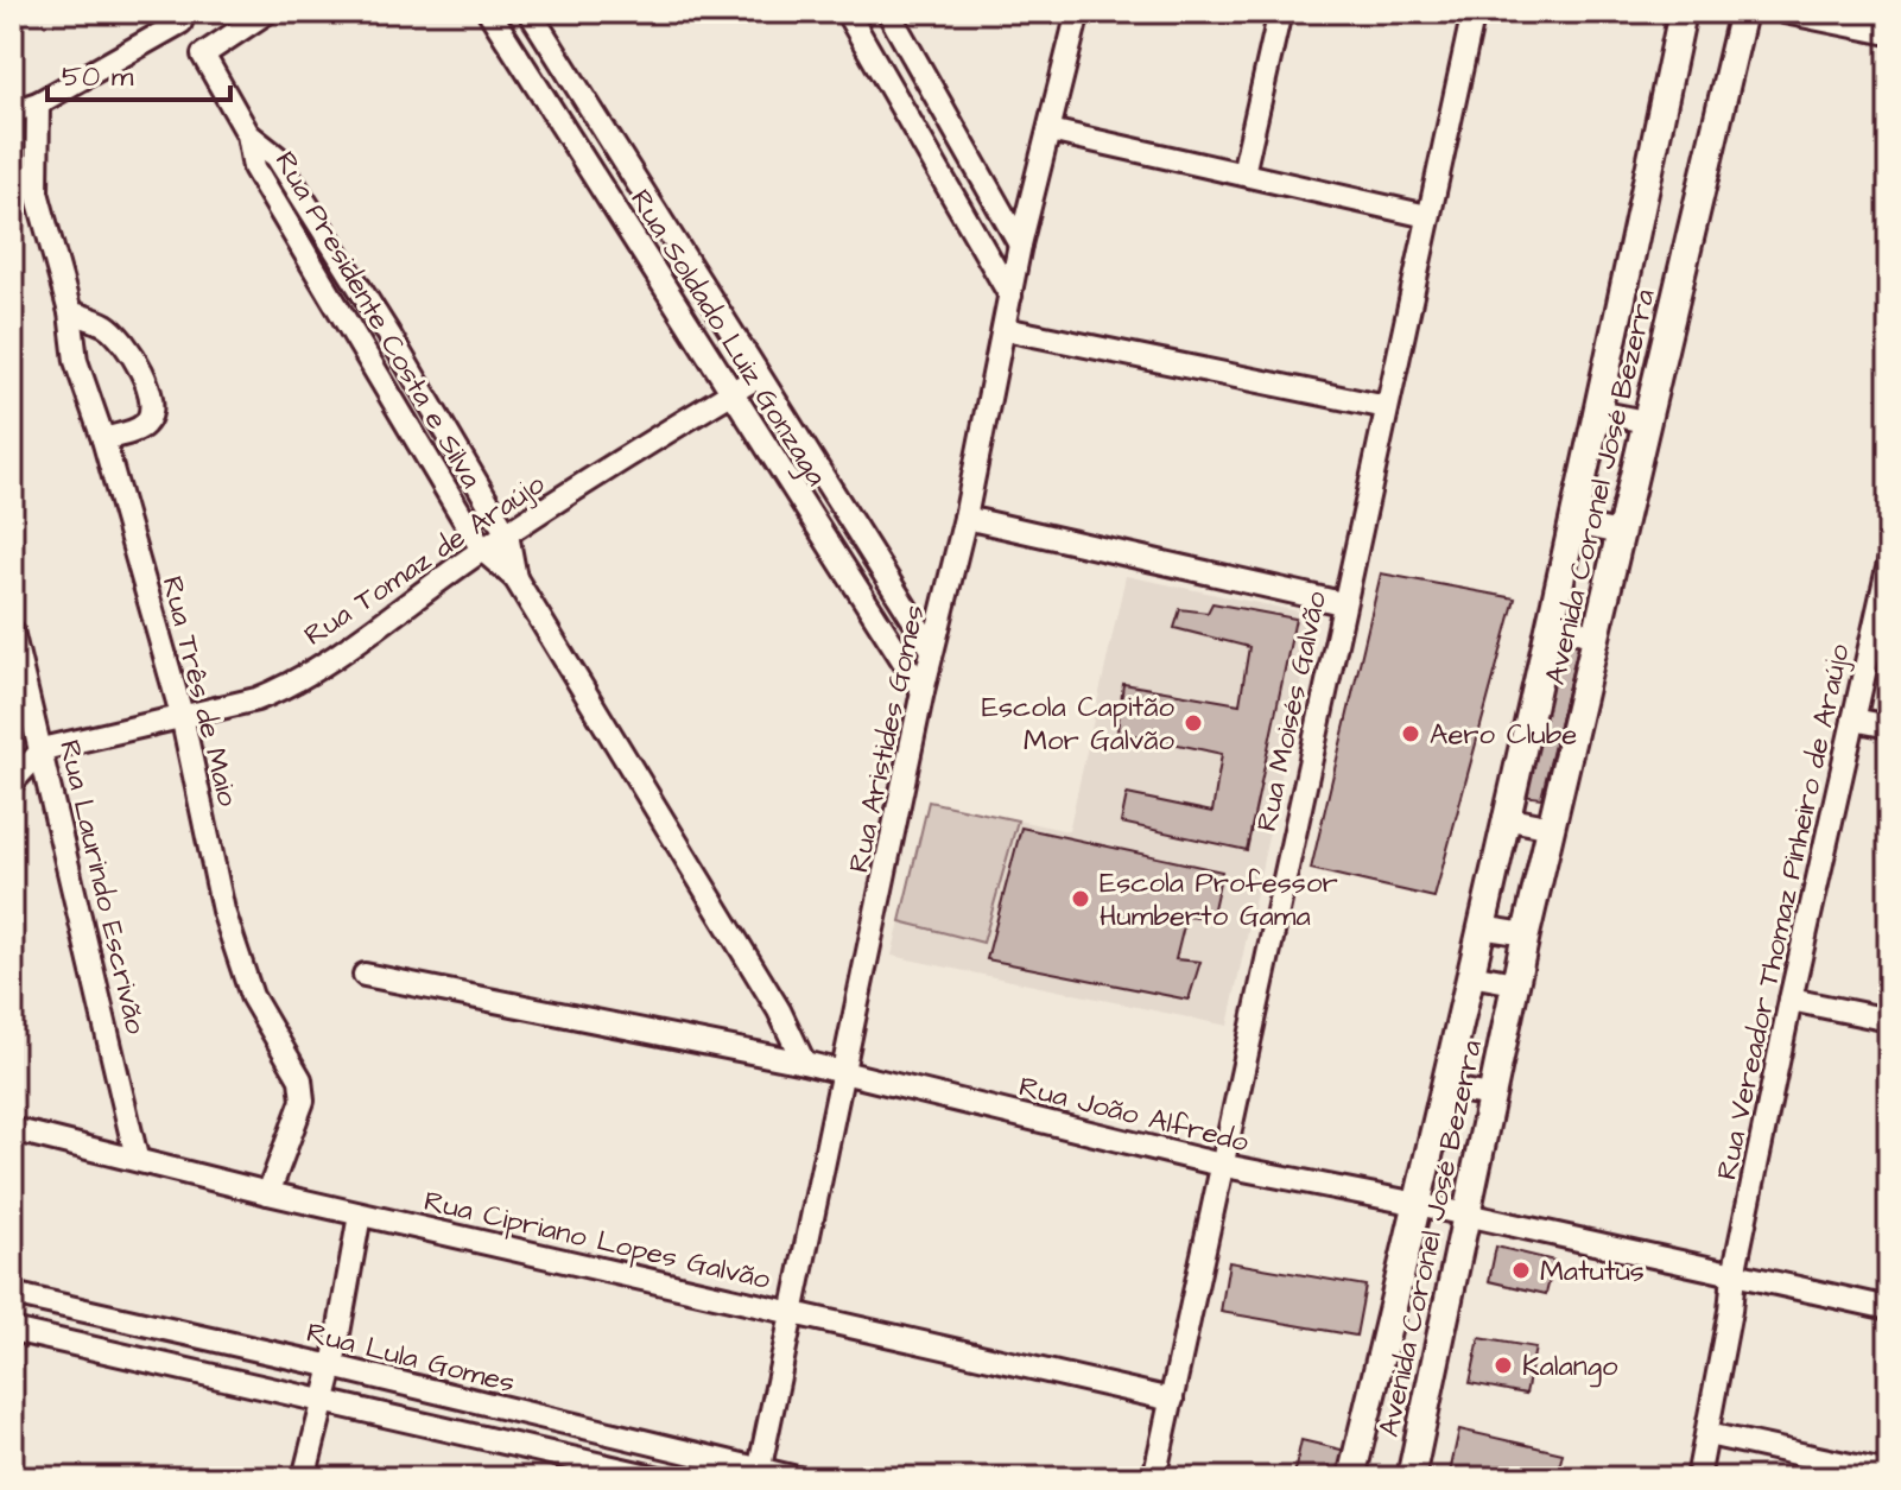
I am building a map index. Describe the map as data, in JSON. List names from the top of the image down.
{
  "streets": {
    "street": [
      "Rua Presidente Costa e Silva",
      "Rua Soldado Luiz Gonzaga",
      "Avenida Coronel José Bezerra",
      "Rua Tomaz de Araújo",
      "Rua Três de Maio",
      "Rua Moisés Galvão",
      "Rua Aristides Gomes",
      "Rua Laurindo Escrivão",
      "Rua Vereador Thomaz Pinheiro de Araújo",
      "Rua João Alfredo",
      "Rua Cipriano Lopes Galvão",
      "Rua Lula Gomes"
    ]
  },
  "crossings": [
    ["Rua Presidente Costa e Silva", "Rua Tomaz de Araújo"],
    ["Rua Presidente Costa e Silva", "Rua João Alfredo"],
    ["Rua Soldado Luiz Gonzaga", "Rua Tomaz de Araújo"],
    ["Rua Soldado Luiz Gonzaga", "Rua Aristides Gomes"],
    ["Avenida Coronel José Bezerra", "Rua João Alfredo"],
    ["Rua Tomaz de Araújo", "Rua Três de Maio"],
    ["Rua Tomaz de Araújo", "Rua Laurindo Escrivão"],
    ["Rua Três de Maio", "Rua Cipriano Lopes Galvão"],
    ["Rua Moisés Galvão", "Rua João Alfredo"],
    ["Rua Moisés Galvão", "Rua Cipriano Lopes Galvão"],
    ["Rua Aristides Gomes", "Rua João Alfredo"],
    ["Rua Aristides Gomes", "Rua Cipriano Lopes Galvão"],
    ["Rua Aristides Gomes", "Rua Lula Gomes"],
    ["Rua Laurindo Escrivão", "Rua Cipriano Lopes Galvão"],
    ["Rua Vereador Thomaz Pinheiro de Araújo", "Rua João Alfredo"]
  ],
  "places": [
    "Escola Capitão Mor Galvão",
    "Aero Clube",
    "Escola Professor Humberto Gama",
    "Matutus",
    "Kalango"
  ],
  "scale_bar": "50 m"
}
